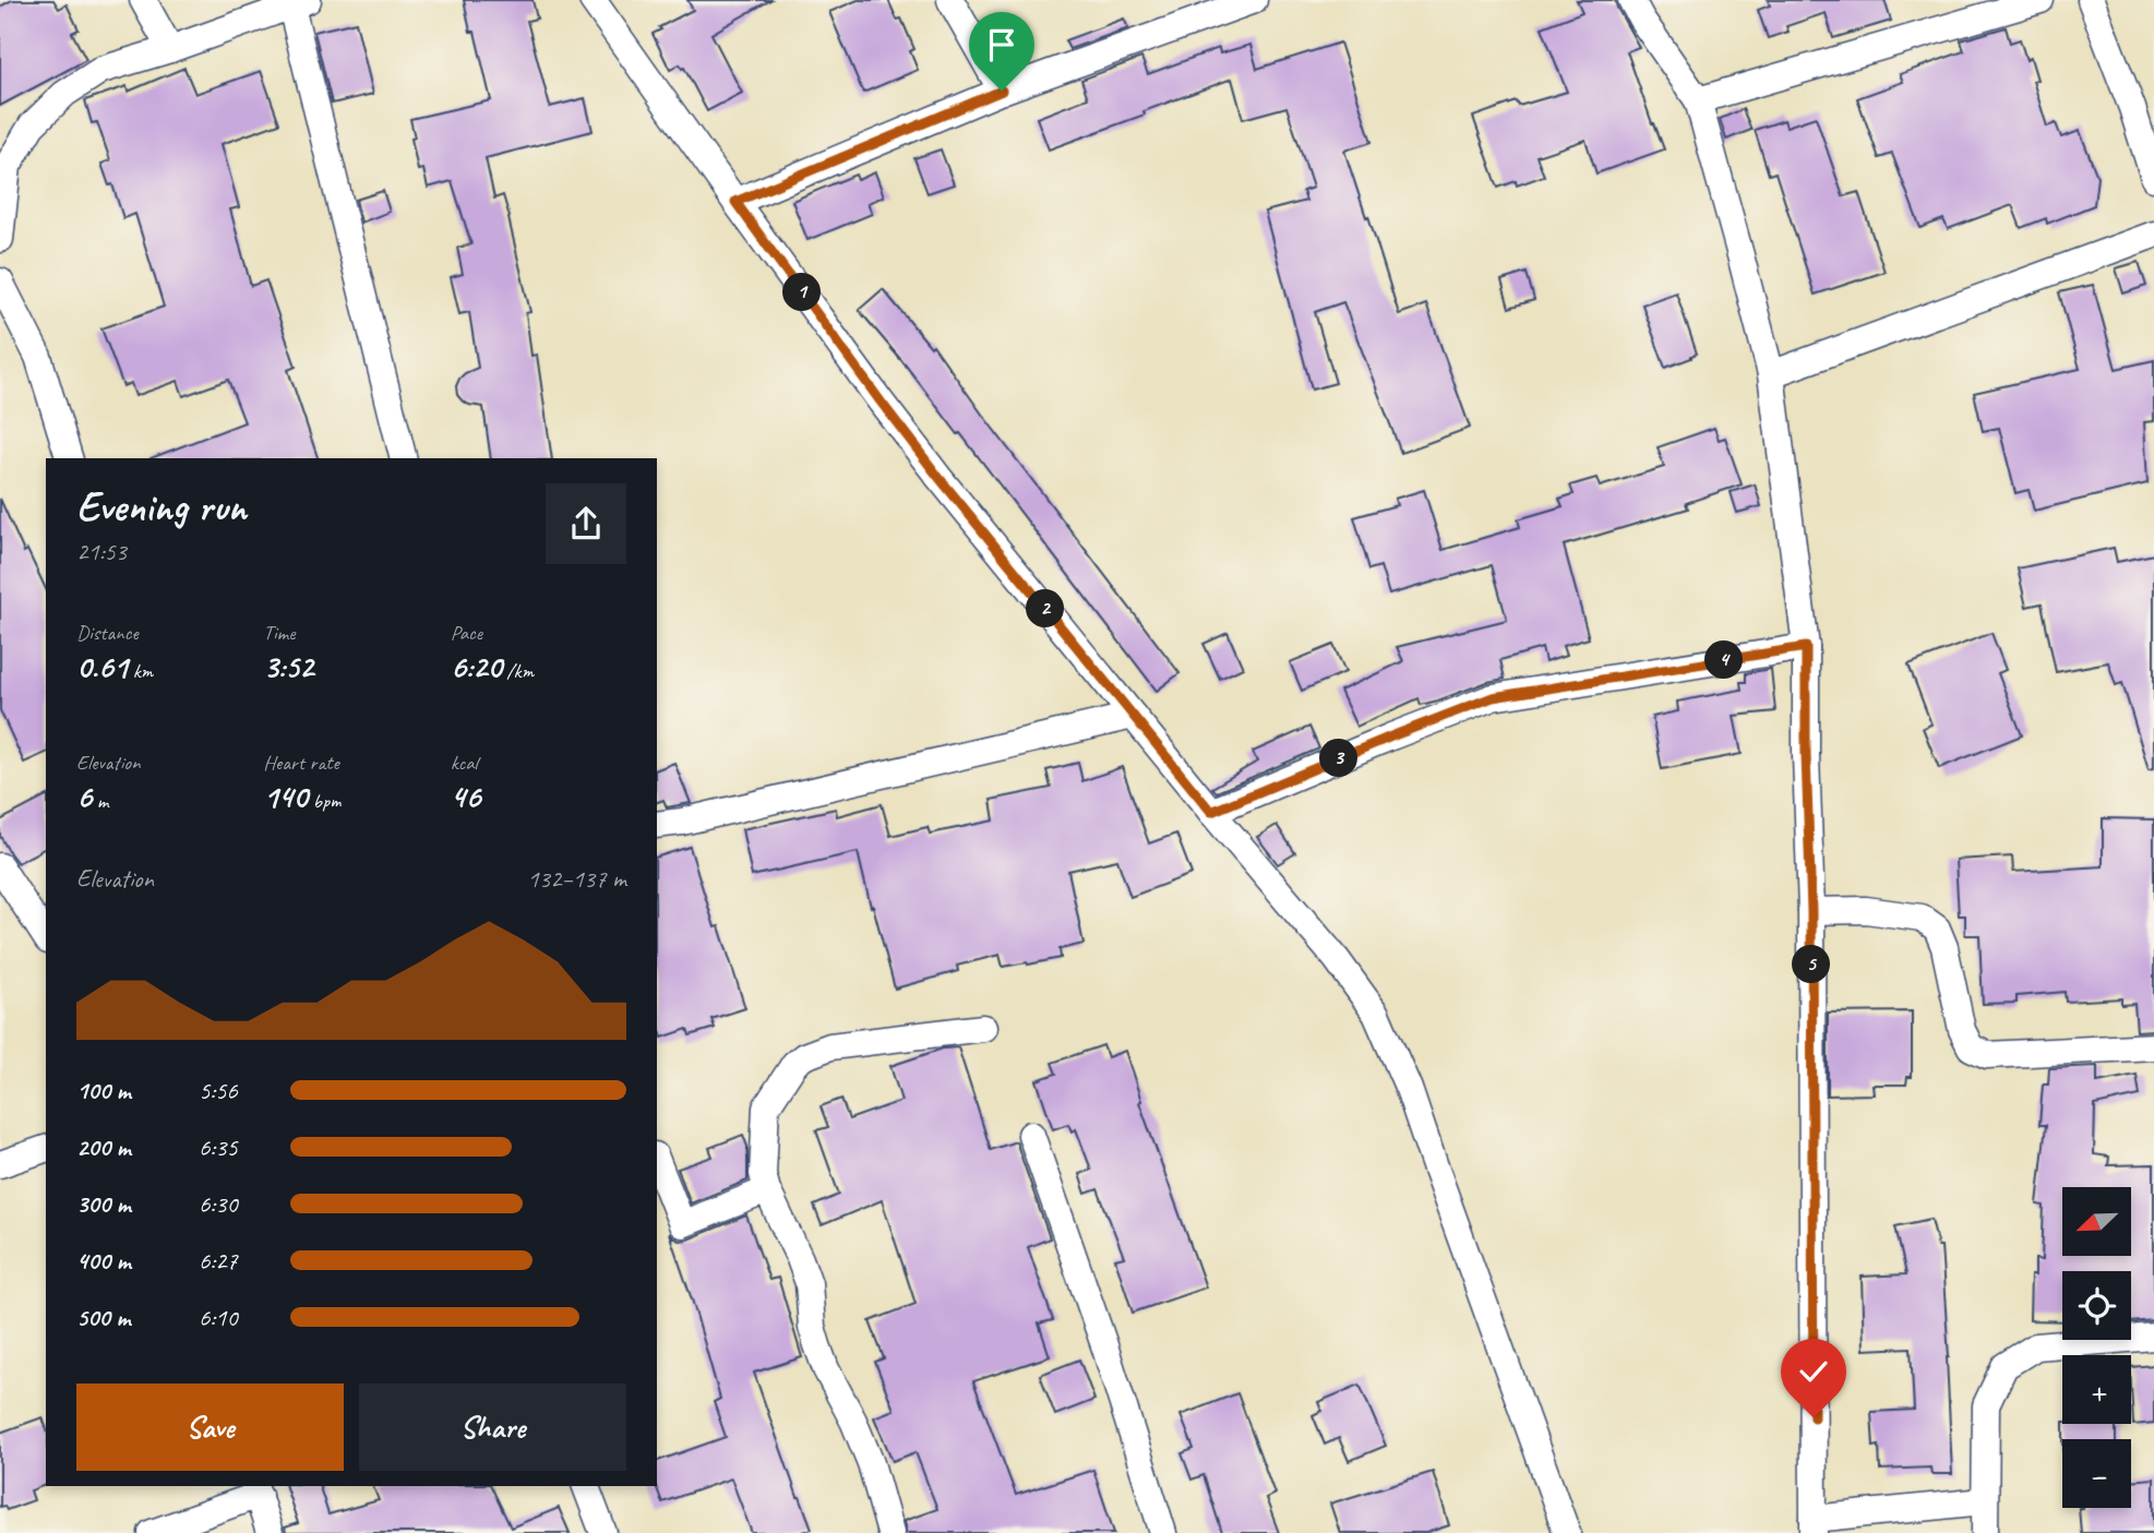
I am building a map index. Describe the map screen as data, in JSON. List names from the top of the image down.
{
  "north": "bottom left",
  "page": {
    "pins": [
      "1",
      "2",
      "4",
      "3",
      "5"
    ],
    "heading": ["Evening run", "21:53"],
    "stats": [
      ["Distance", "0.61 km"],
      ["Time", "3:52"],
      ["Pace", "6:20 /km"],
      ["Elevation", "6 m"],
      ["Heart rate", "140 bpm"],
      ["kcal", "46"]
    ],
    "chart": ["Elevation", "132–137 m"],
    "list": [
      {
        "name": "100 m",
        "note": "5:56"
      },
      {
        "name": "200 m",
        "note": "6:35"
      },
      {
        "name": "300 m",
        "note": "6:30"
      },
      {
        "name": "400 m",
        "note": "6:27"
      },
      {
        "name": "500 m",
        "note": "6:10"
      }
    ],
    "map_buttons": ["+", "−"],
    "buttons": ["Save", "Share"]
  }
}
